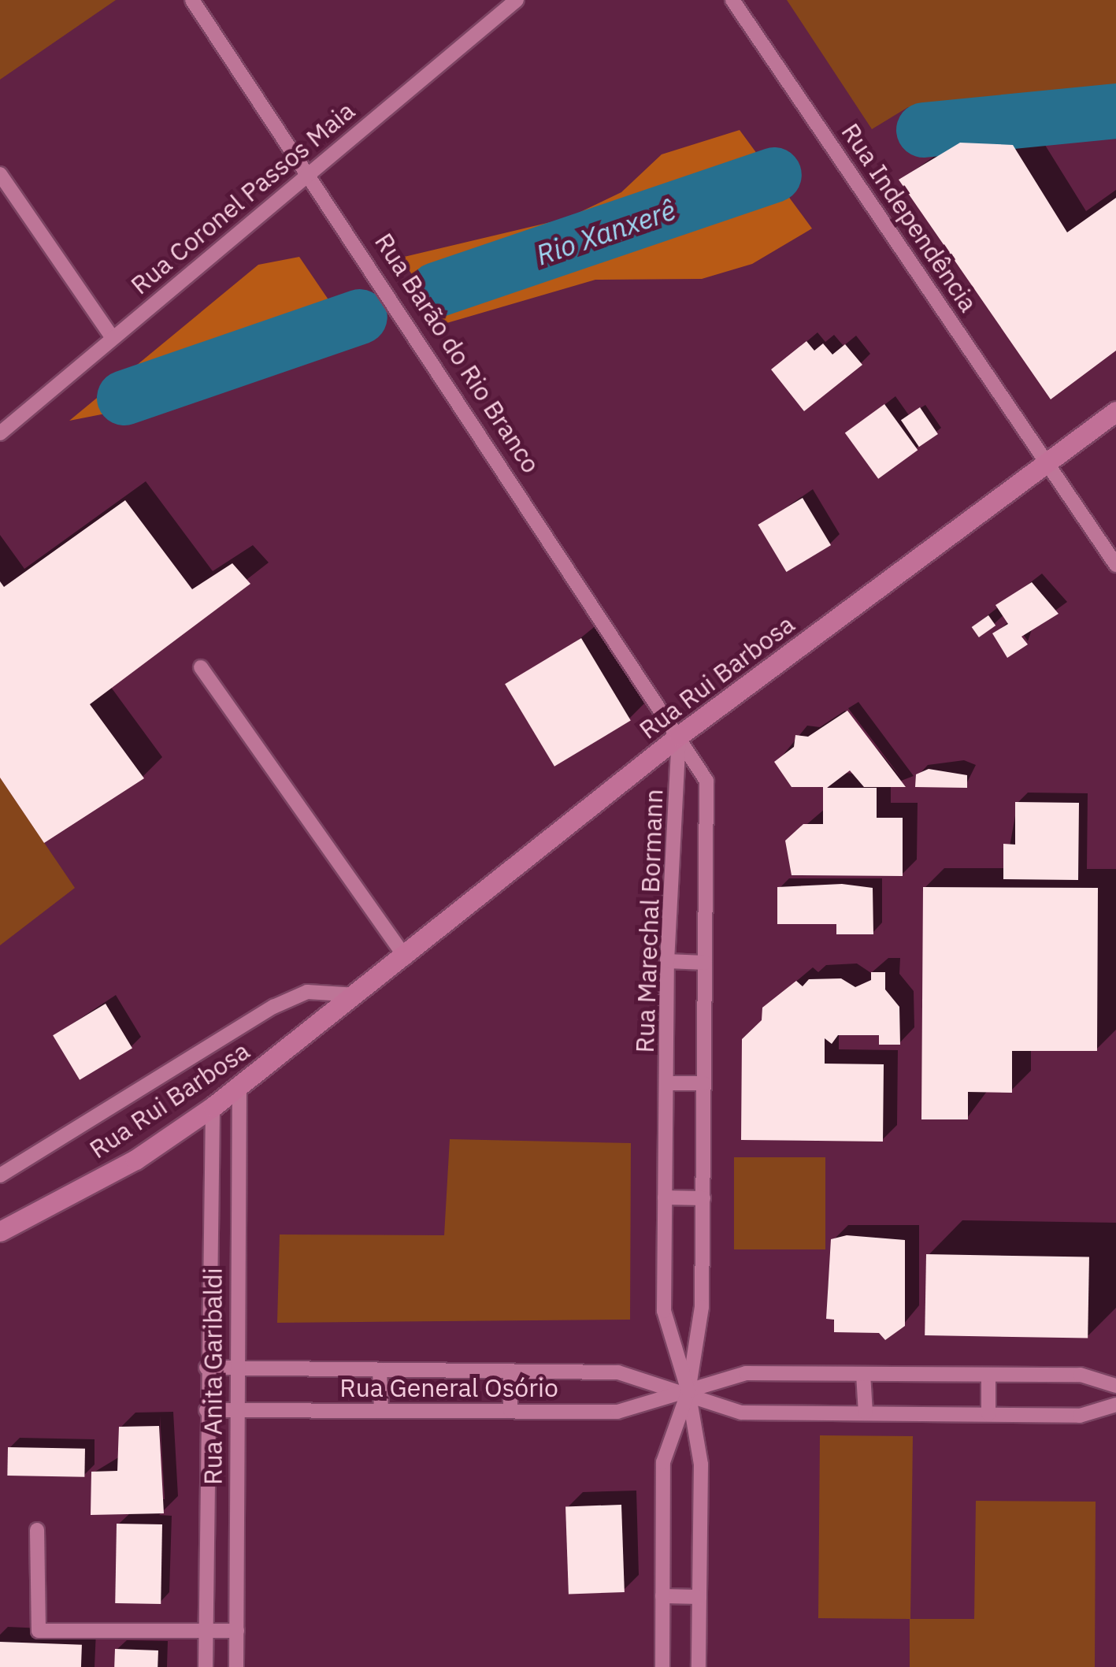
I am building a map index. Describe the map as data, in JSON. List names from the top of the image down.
{
  "streets": {
    "main road": ["Rua Rui Barbosa"],
    "street": [
      "Rua Coronel Passos Maia",
      "Rua Independência",
      "Rua Barão do Rio Branco",
      "Rua Marechal Bormann",
      "Rua Anita Garibaldi",
      "Rua General Osório"
    ]
  },
  "crossings": [
    ["Rua Coronel Passos Maia", "Rua Barão do Rio Branco"],
    ["Rua Independência", "Rua Rui Barbosa"],
    ["Rua Barão do Rio Branco", "Rua Rui Barbosa"],
    ["Rua Barão do Rio Branco", "Rua Marechal Bormann"],
    ["Rua Rui Barbosa", "Rua Marechal Bormann"],
    ["Rua Rui Barbosa", "Rua Anita Garibaldi"],
    ["Rua Marechal Bormann", "Rua General Osório"],
    ["Rua Anita Garibaldi", "Rua General Osório"]
  ],
  "water": ["Rio Xanxerê"]
}
